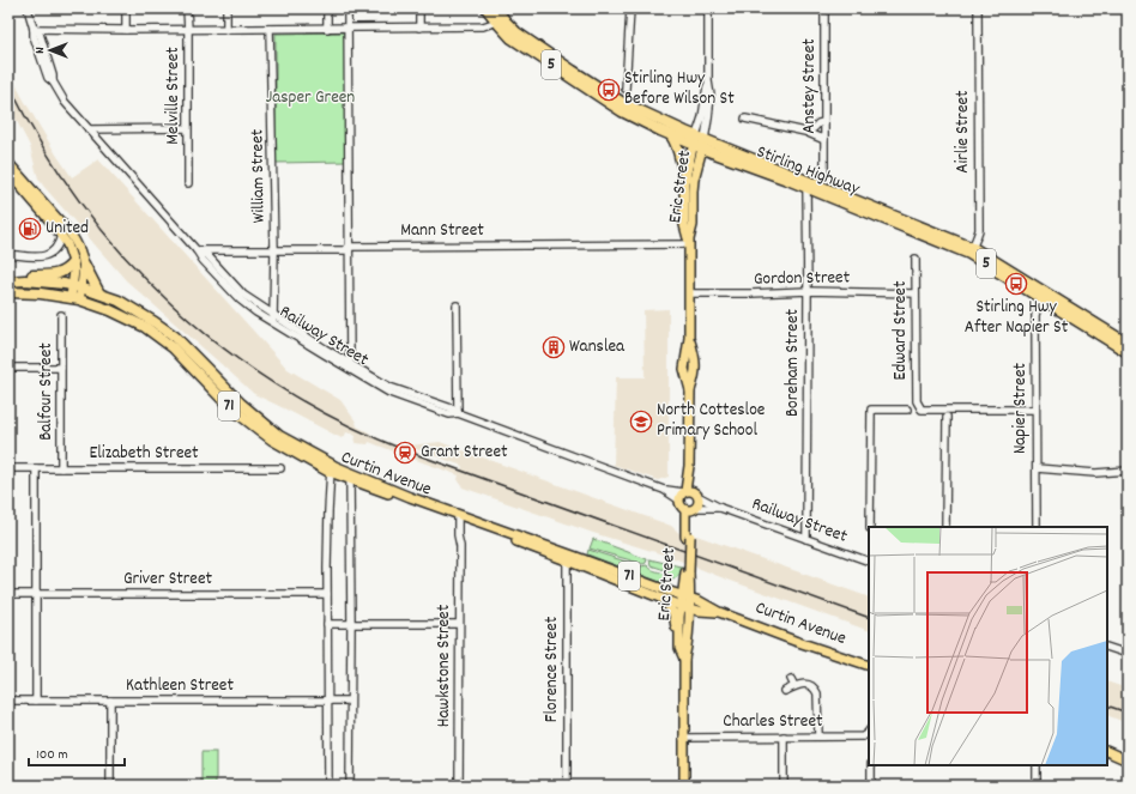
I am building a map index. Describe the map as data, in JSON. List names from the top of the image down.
{
  "streets": {
    "highway": [
      "5",
      "Stirling Highway",
      "71",
      "Curtin Avenue"
    ],
    "main road": ["Eric Street"],
    "street": [
      "Anstey Street",
      "Melville Street",
      "Airlie Street",
      "William Street",
      "Mann Street",
      "Gordon Street",
      "Edward Street",
      "Railway Street",
      "Boreham Street",
      "Balfour Street",
      "Napier Street",
      "Elizabeth Street",
      "Griver Street",
      "Hawkstone Street",
      "Florence Street",
      "Kathleen Street",
      "Charles Street"
    ]
  },
  "crossings": [
    ["Anstey Street", "Stirling Highway"],
    ["Airlie Street", "Stirling Highway"],
    ["Stirling Highway", "Eric Street"],
    ["Stirling Highway", "Boreham Street"],
    ["Stirling Highway", "Napier Street"],
    ["William Street", "Mann Street"],
    ["William Street", "Railway Street"],
    ["Eric Street", "Mann Street"],
    ["Eric Street", "Gordon Street"],
    ["Eric Street", "Railway Street"],
    ["Eric Street", "Curtin Avenue"],
    ["Eric Street", "Charles Street"],
    ["Mann Street", "Railway Street"],
    ["Gordon Street", "Edward Street"],
    ["Gordon Street", "Boreham Street"],
    ["Edward Street", "Napier Street"],
    ["Railway Street", "Boreham Street"],
    ["Balfour Street", "Elizabeth Street"],
    ["71", "Curtin Avenue"],
    ["Curtin Avenue", "Hawkstone Street"],
    ["Curtin Avenue", "Florence Street"]
  ],
  "parks": ["Jasper Green"],
  "places": {
    "bus stop": ["Stirling Hwy Before Wilson St", "Stirling Hwy After Napier St"],
    "fuel station": ["United"],
    "building": ["Wanslea"],
    "school or university": ["North Cottesloe Primary School"],
    "station": ["Grant Street"]
  },
  "scale_bar": "100 m",
  "north": "left"
}
